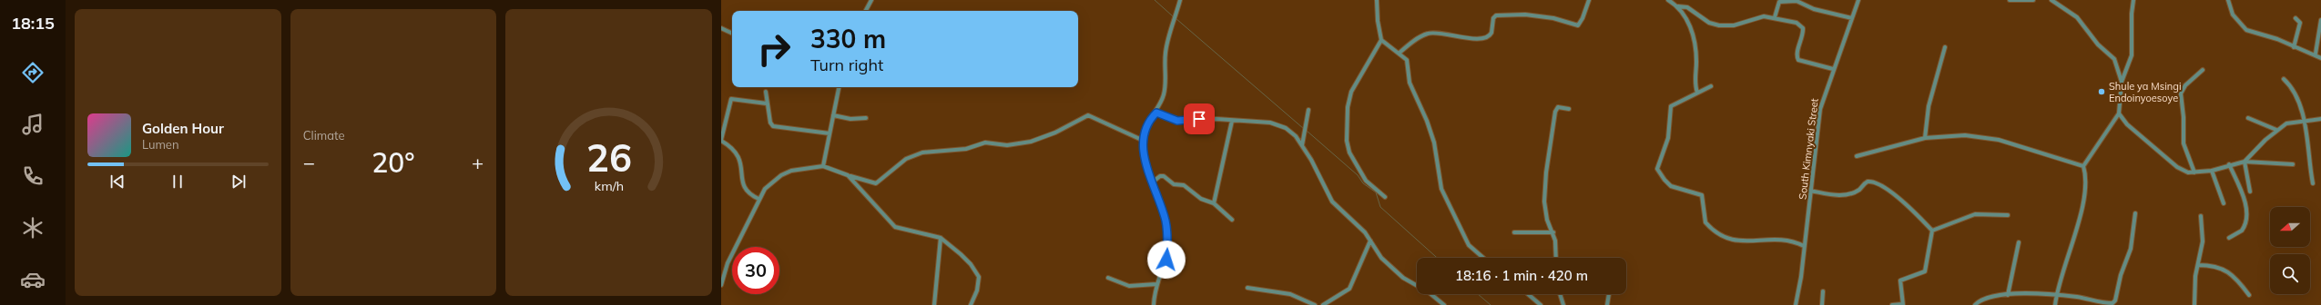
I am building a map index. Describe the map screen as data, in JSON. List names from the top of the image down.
{
  "streets": {
    "street": ["South Kimnyaki Street"]
  },
  "places": ["Shule ya Msingi Endoinyoesoye"],
  "north": "left",
  "page": {
    "tabs": "18:15",
    "tile": "Climate",
    "turn": ["330 m", "Turn right"],
    "song": ["Golden Hour", "Lumen"],
    "heat": ["−", "20°", "+"],
    "limit": "30",
    "trip": "18:16 · 1 min · 420 m",
    "gauge": ["26", "km/h"]
  }
}
